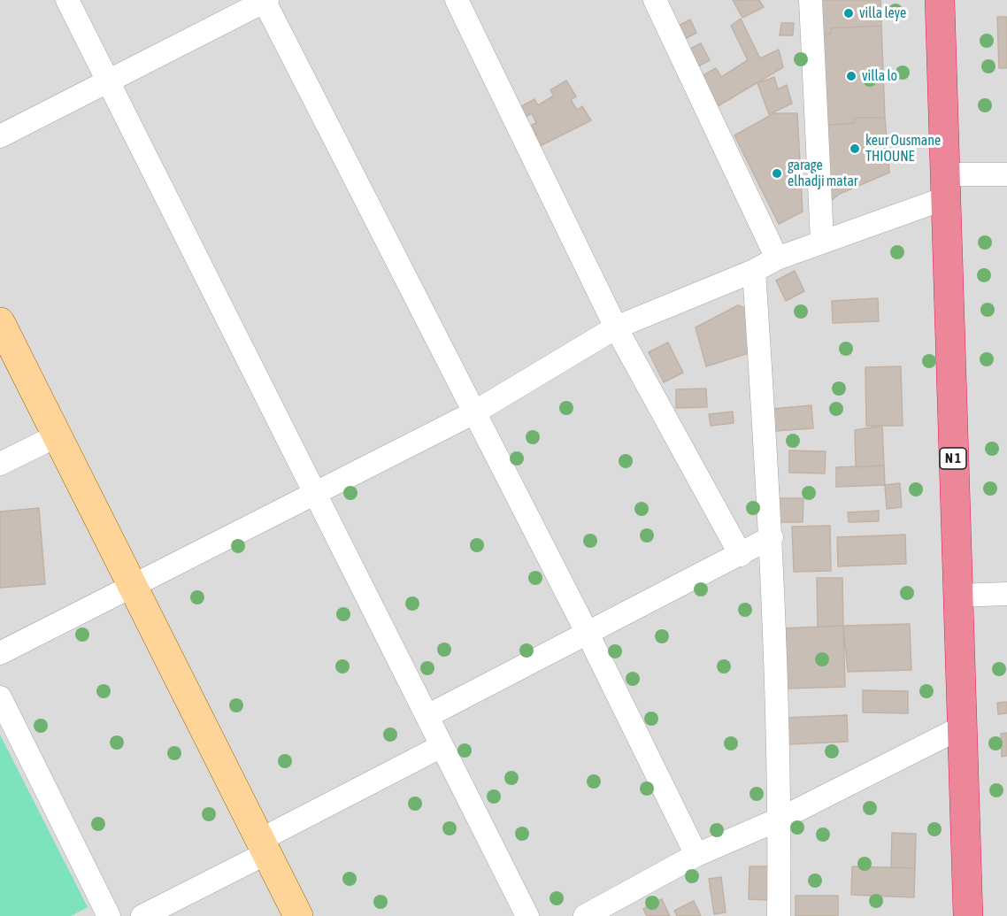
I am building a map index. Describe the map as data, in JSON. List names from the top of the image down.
{
  "streets": {
    "highway": ["N 1"]
  },
  "places": [
    "villa leye",
    "villa lo",
    "keur Ousmane THIOUNE",
    "garage elhadji matar"
  ]
}
